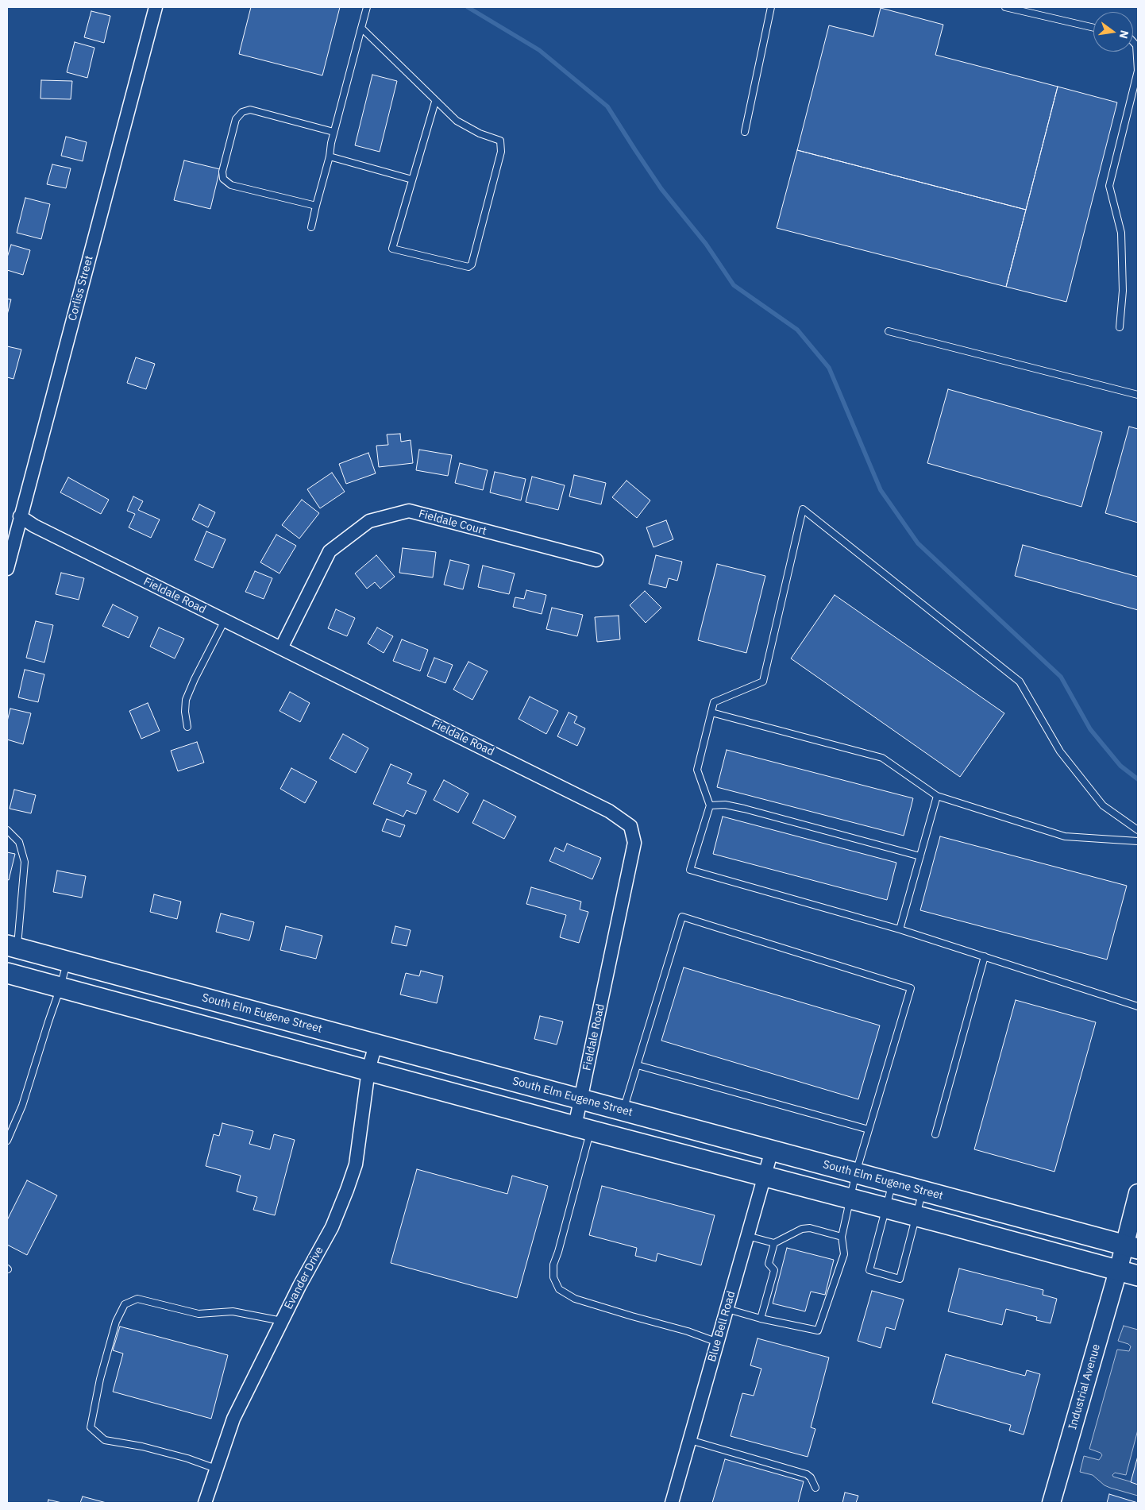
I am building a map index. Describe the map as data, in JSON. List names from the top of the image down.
{
  "streets": {
    "main road": ["South Elm Eugene Street", "Industrial Avenue"],
    "street": [
      "Corliss Street",
      "Fieldale Court",
      "Fieldale Road",
      "Evander Drive",
      "Blue Bell Road"
    ]
  },
  "crossings": [
    ["Corliss Street", "Fieldale Road"],
    ["Fieldale Court", "Fieldale Road"],
    ["Fieldale Road", "South Elm Eugene Street"],
    ["South Elm Eugene Street", "Evander Drive"],
    ["South Elm Eugene Street", "Blue Bell Road"],
    ["South Elm Eugene Street", "Industrial Avenue"]
  ],
  "north": "right"
}
